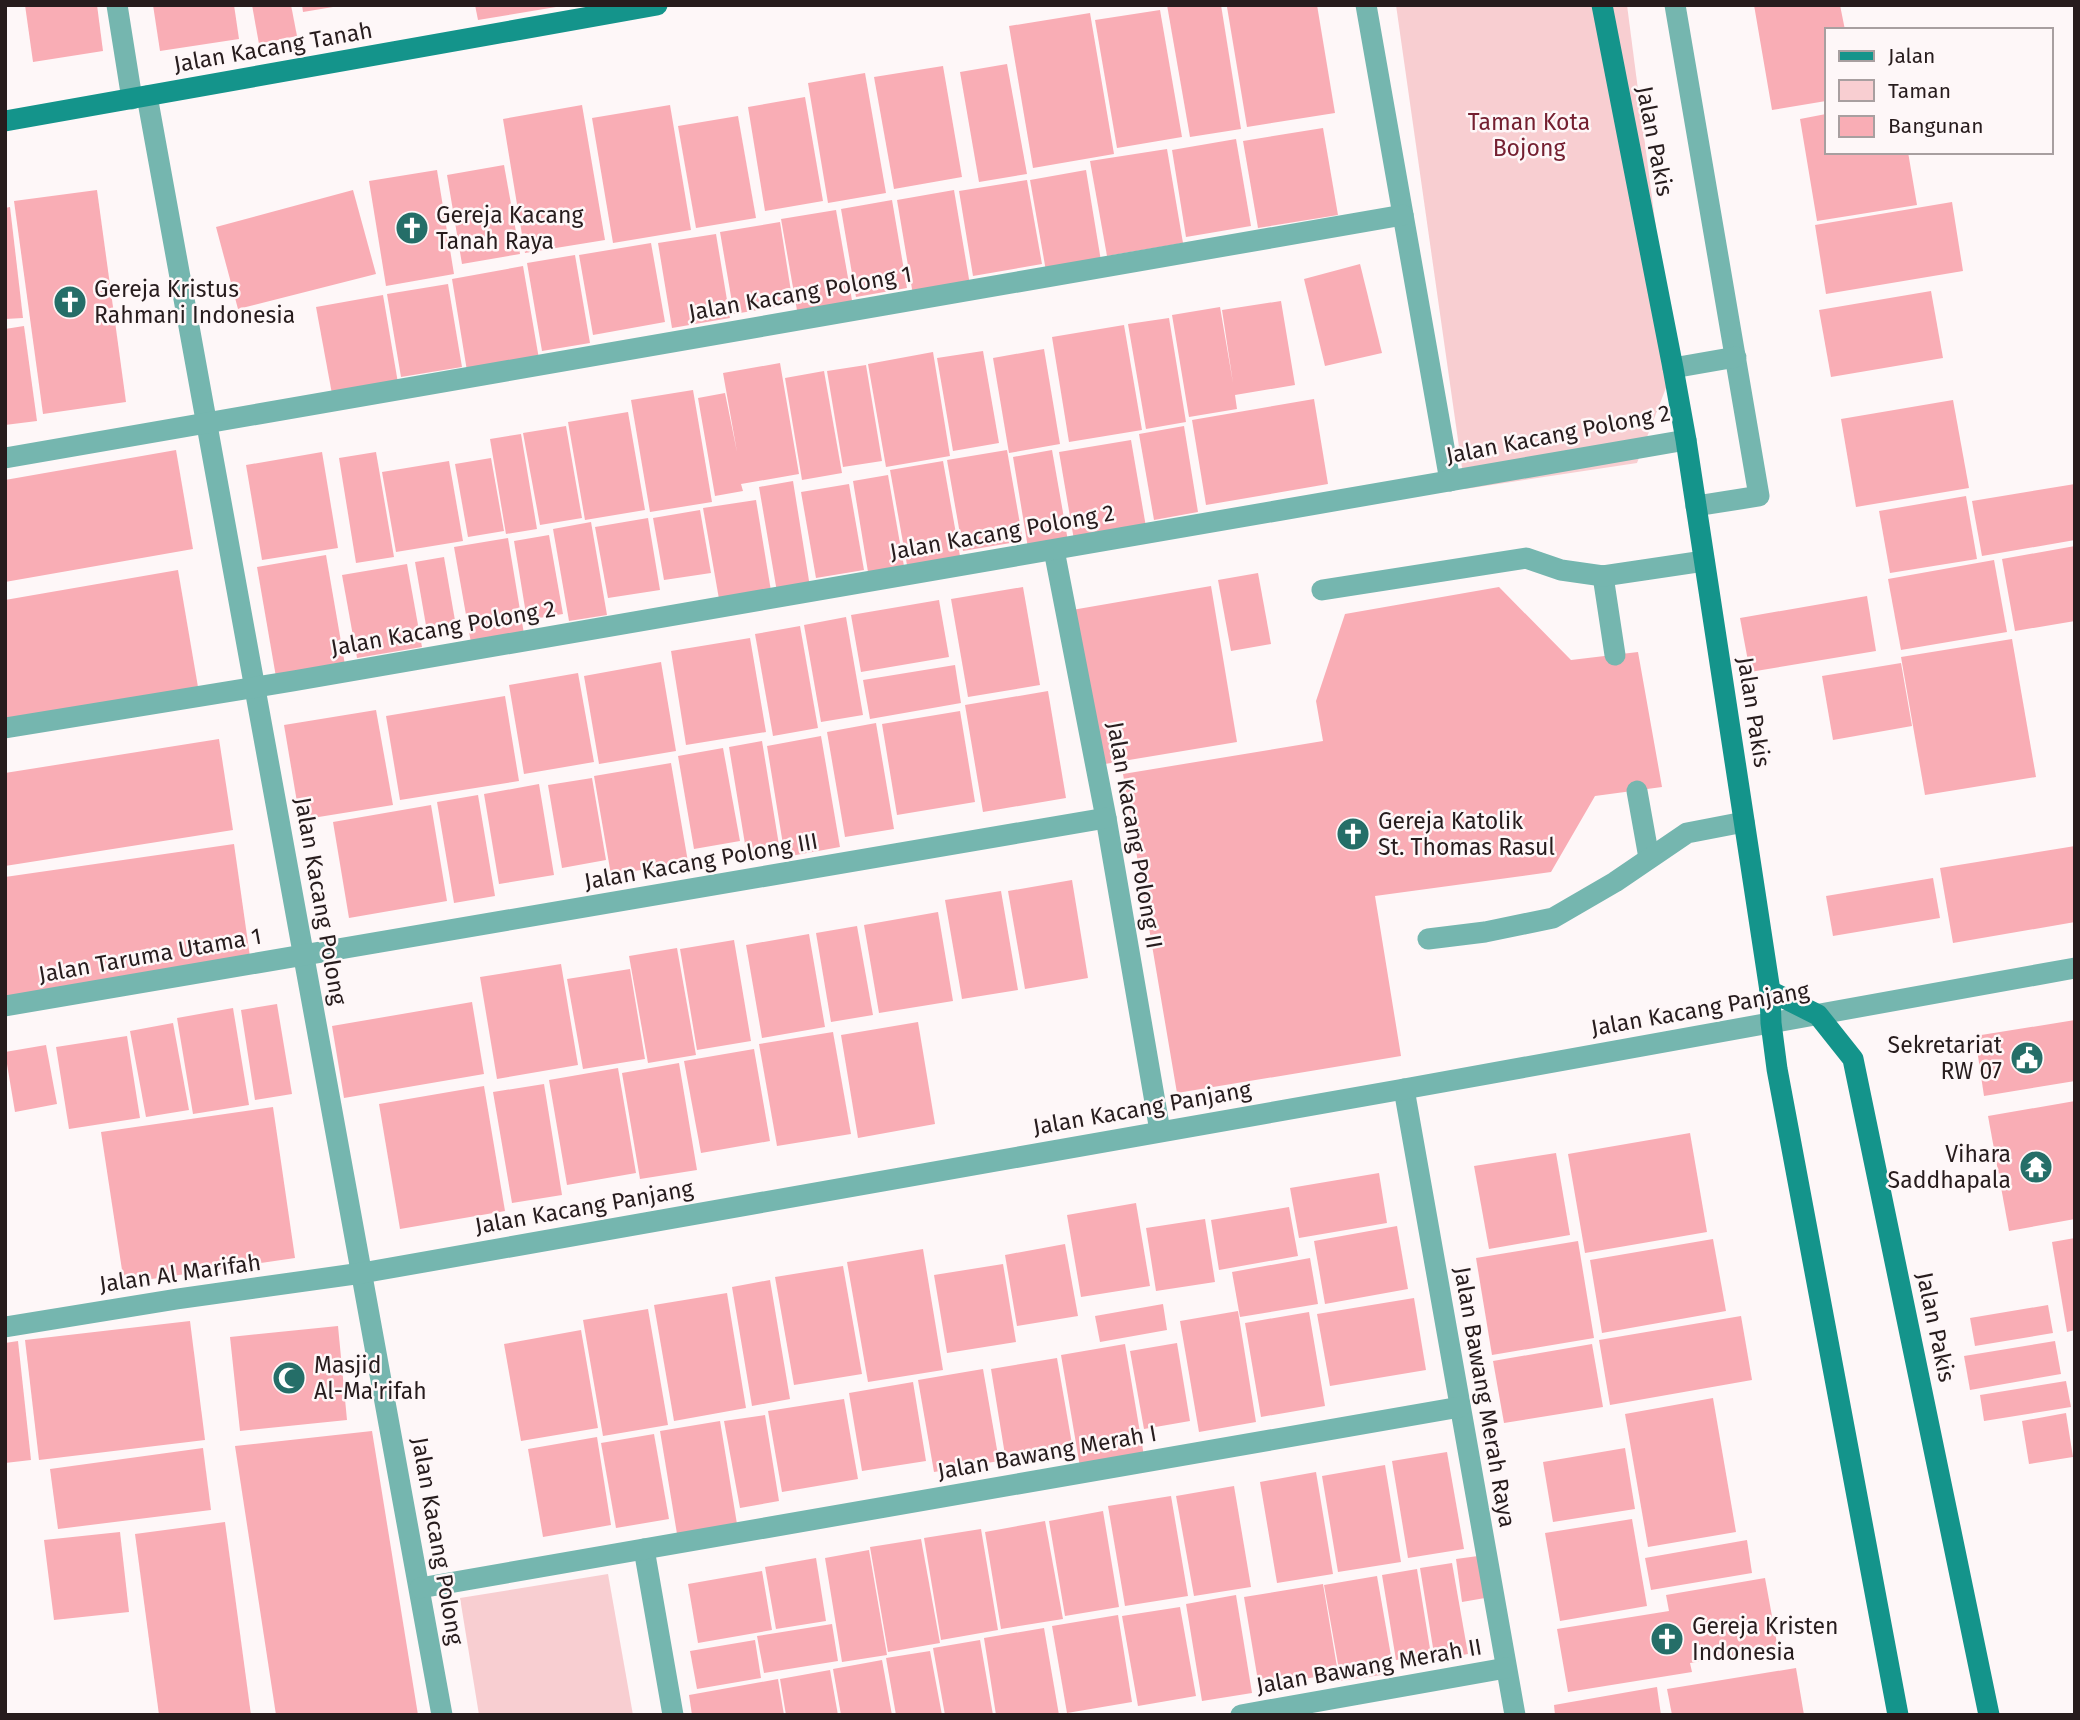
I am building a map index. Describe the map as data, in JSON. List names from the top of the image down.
{
  "streets": {
    "street": [
      "Jalan Kacang Tanah",
      "Jalan Pakis",
      "Jalan Kacang Polong 1",
      "Jalan Kacang Polong 2",
      "Jalan Kacang Polong II",
      "Jalan Kacang Polong III",
      "Jalan Kacang Polong",
      "Jalan Taruma Utama 1",
      "Jalan Kacang Panjang",
      "Jalan Al Marifah",
      "Jalan Bawang Merah Raya",
      "Jalan Bawang Merah I",
      "Jalan Bawang Merah II"
    ]
  },
  "crossings": [
    ["Jalan Kacang Tanah", "Jalan Kacang Polong"],
    ["Jalan Pakis", "Jalan Kacang Polong 2"],
    ["Jalan Pakis", "Jalan Kacang Panjang"],
    ["Jalan Kacang Polong 1", "Jalan Kacang Polong"],
    ["Jalan Kacang Polong 2", "Jalan Kacang Polong II"],
    ["Jalan Kacang Polong 2", "Jalan Kacang Polong"],
    ["Jalan Kacang Polong II", "Jalan Kacang Polong III"],
    ["Jalan Kacang Polong II", "Jalan Kacang Panjang"],
    ["Jalan Kacang Polong III", "Jalan Kacang Polong"],
    ["Jalan Kacang Polong III", "Jalan Taruma Utama 1"],
    ["Jalan Kacang Polong", "Jalan Taruma Utama 1"],
    ["Jalan Kacang Polong", "Jalan Kacang Panjang"],
    ["Jalan Kacang Polong", "Jalan Al Marifah"],
    ["Jalan Kacang Polong", "Jalan Bawang Merah I"],
    ["Jalan Kacang Panjang", "Jalan Al Marifah"],
    ["Jalan Kacang Panjang", "Jalan Bawang Merah Raya"],
    ["Jalan Bawang Merah Raya", "Jalan Bawang Merah I"],
    ["Jalan Bawang Merah Raya", "Jalan Bawang Merah II"]
  ],
  "parks": ["Taman Kota Bojong"],
  "places": {
    "church": [
      "Gereja Kacang Tanah Raya",
      "Gereja Kristus Rahmani Indonesia",
      "Gereja Katolik St. Thomas Rasul",
      "Gereja Kristen Indonesia"
    ],
    "public building": ["Sekretariat RW 07"],
    "temple": ["Vihara Saddhapala"],
    "mosque": ["Masjid Al-Ma'rifah"]
  },
  "legend": ["Jalan", "Taman", "Bangunan"]
}
